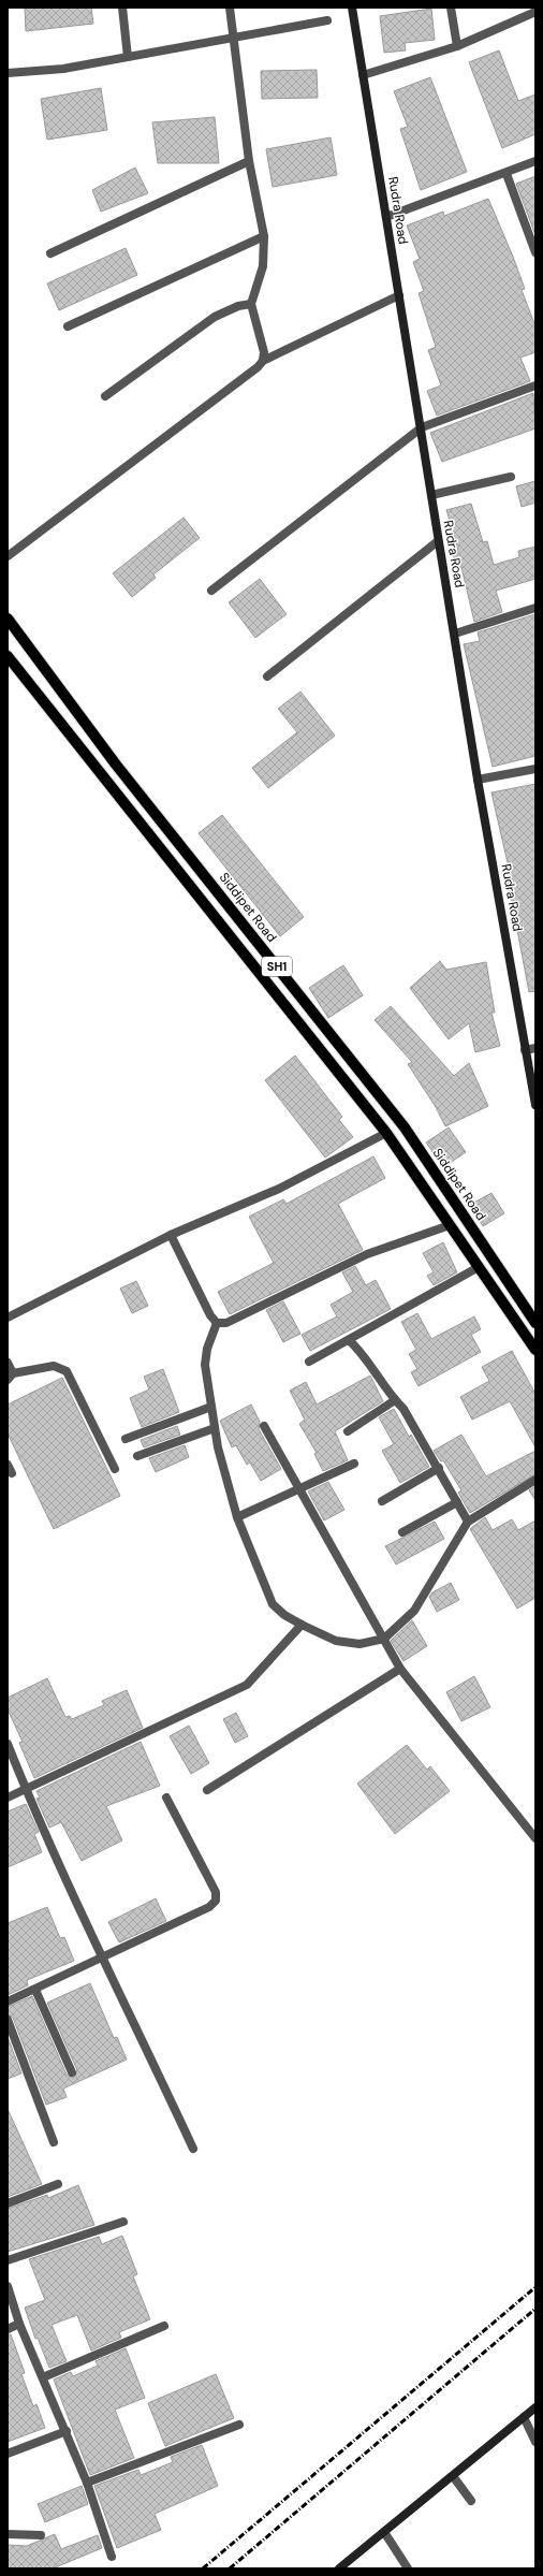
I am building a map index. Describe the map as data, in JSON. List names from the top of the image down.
{
  "streets": {
    "main road": ["Rudra Road", "Siddipet Road", "SH1"]
  }
}
